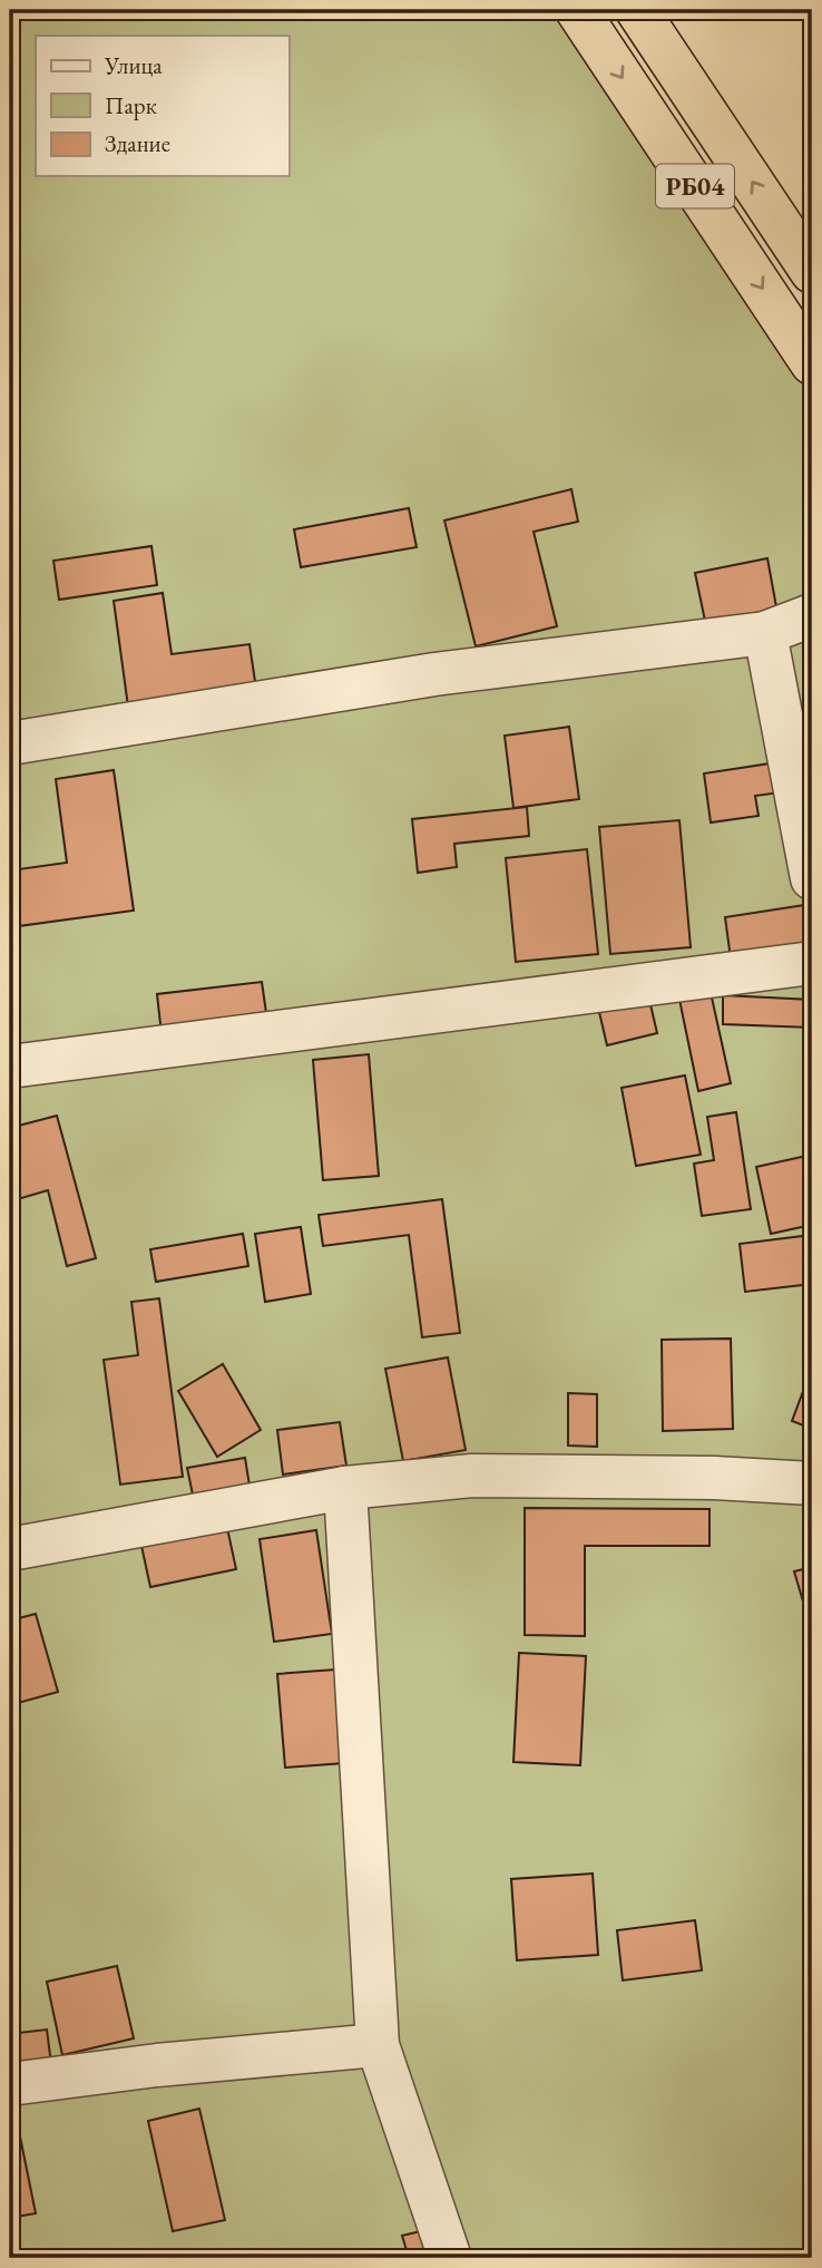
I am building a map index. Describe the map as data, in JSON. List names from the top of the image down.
{
  "streets": {
    "highway": ["РБ04"]
  },
  "legend": ["Улица", "Парк", "Здание"]
}
